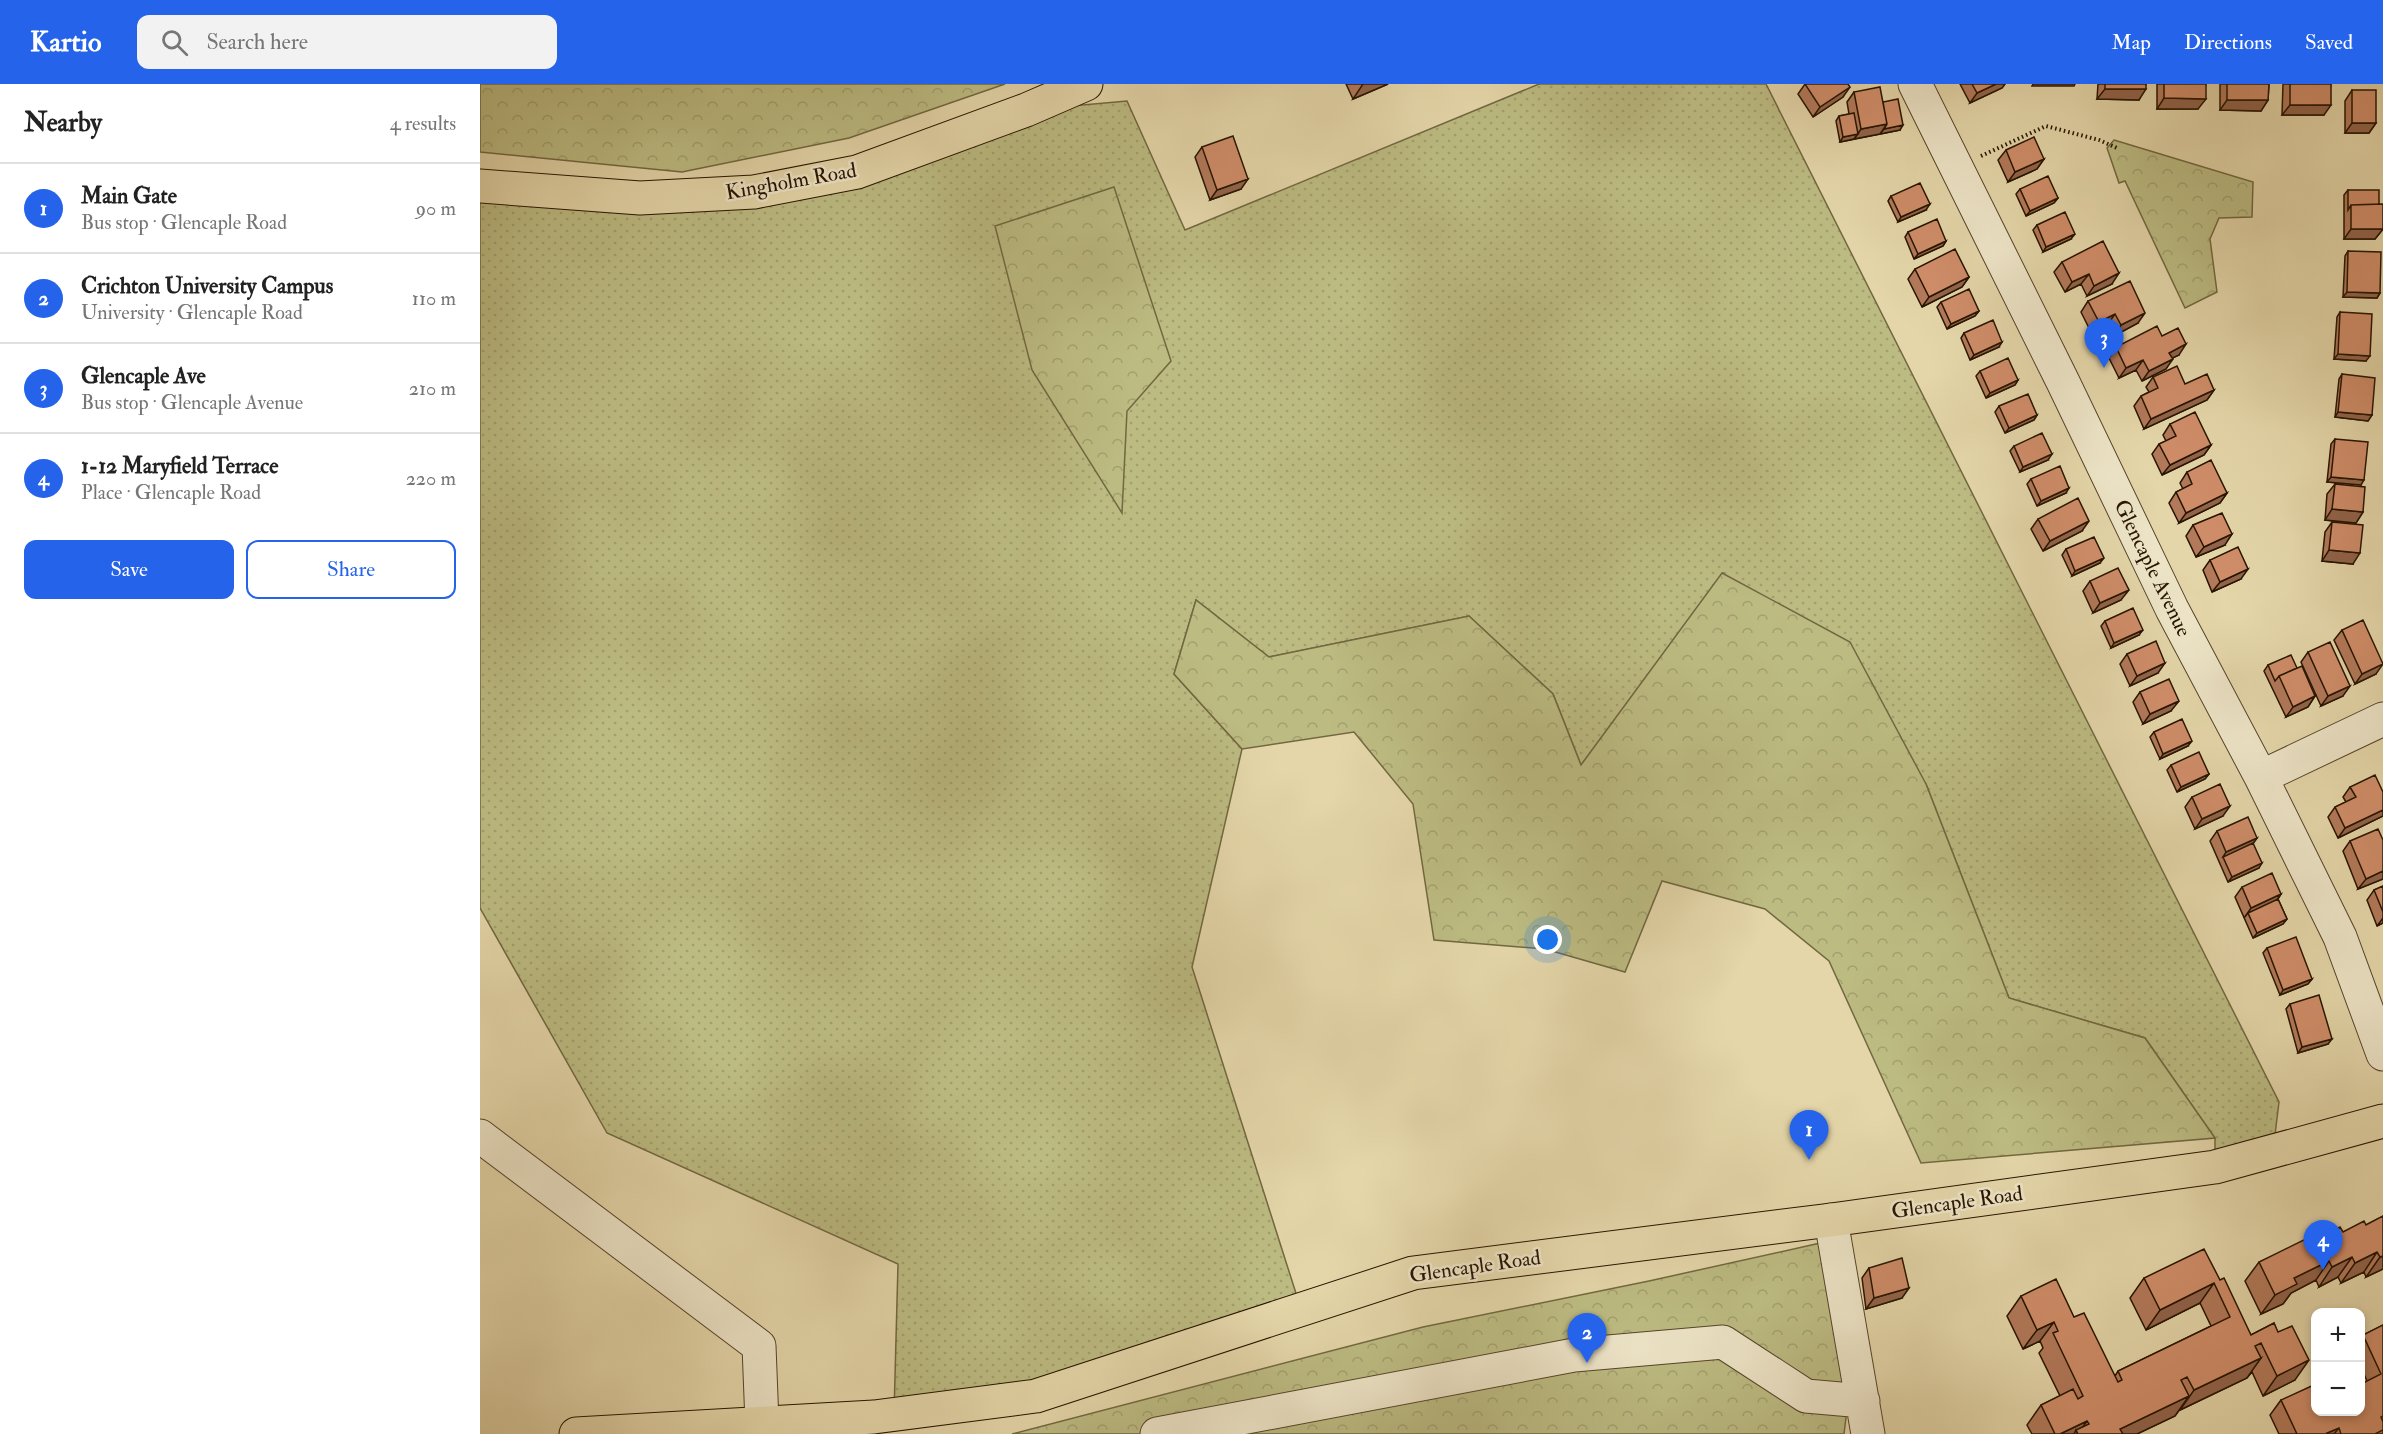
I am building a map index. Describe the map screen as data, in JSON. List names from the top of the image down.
{
  "streets": {
    "main road": ["Kingholm Road", "Glencaple Road"],
    "street": ["Glencaple Avenue"]
  },
  "page": {
    "header": "Kartio",
    "search": "Search here",
    "nav": ["Map", "Directions", "Saved"],
    "heading": ["Nearby", "4 results"],
    "list": [
      {
        "mark": "1",
        "name": "Main Gate",
        "note": "Bus stop · Glencaple Road",
        "value": "90 m"
      },
      {
        "mark": "2",
        "name": "Crichton University Campus",
        "note": "University · Glencaple Road",
        "value": "110 m"
      },
      {
        "mark": "3",
        "name": "Glencaple Ave",
        "note": "Bus stop · Glencaple Avenue",
        "value": "210 m"
      },
      {
        "mark": "4",
        "name": "1-12 Maryfield Terrace",
        "note": "Place · Glencaple Road",
        "value": "220 m"
      }
    ],
    "pins": [
      "3",
      "1",
      "4",
      "2"
    ],
    "buttons": ["Save", "Share"],
    "map_buttons": ["+", "−"]
  }
}
